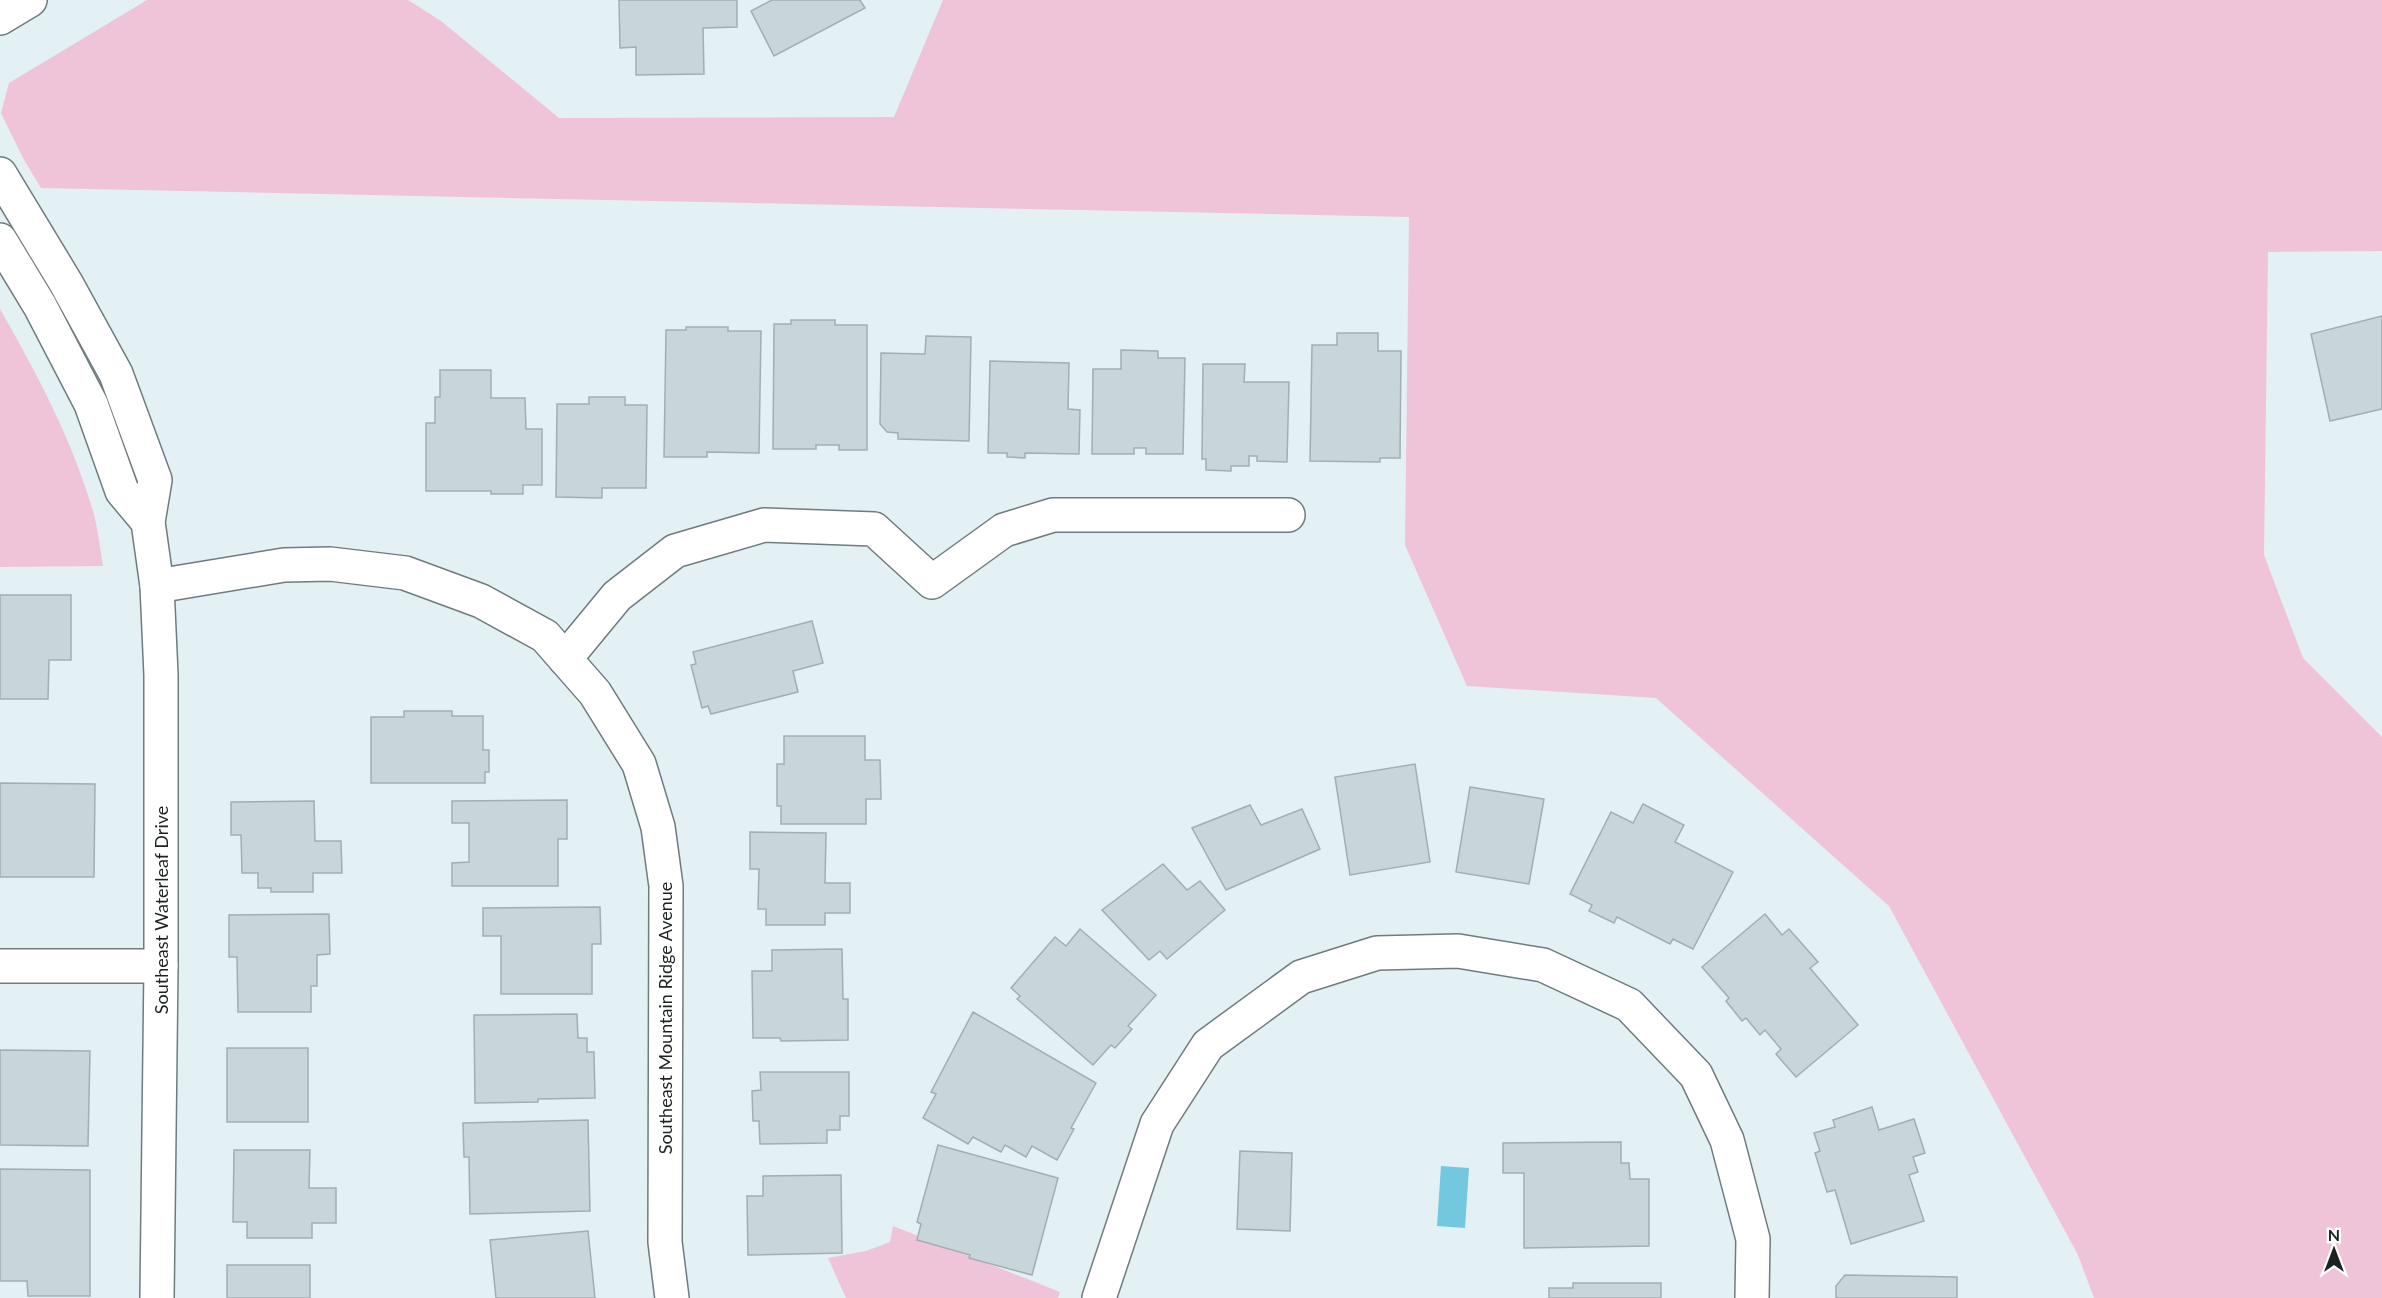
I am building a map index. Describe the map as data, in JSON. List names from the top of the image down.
{
  "streets": {
    "street": ["Southeast Waterleaf Drive", "Southeast Mountain Ridge Avenue"]
  },
  "crossings": [
    ["Southeast Waterleaf Drive", "Southeast Mountain Ridge Avenue"]
  ],
  "north": "top"
}
